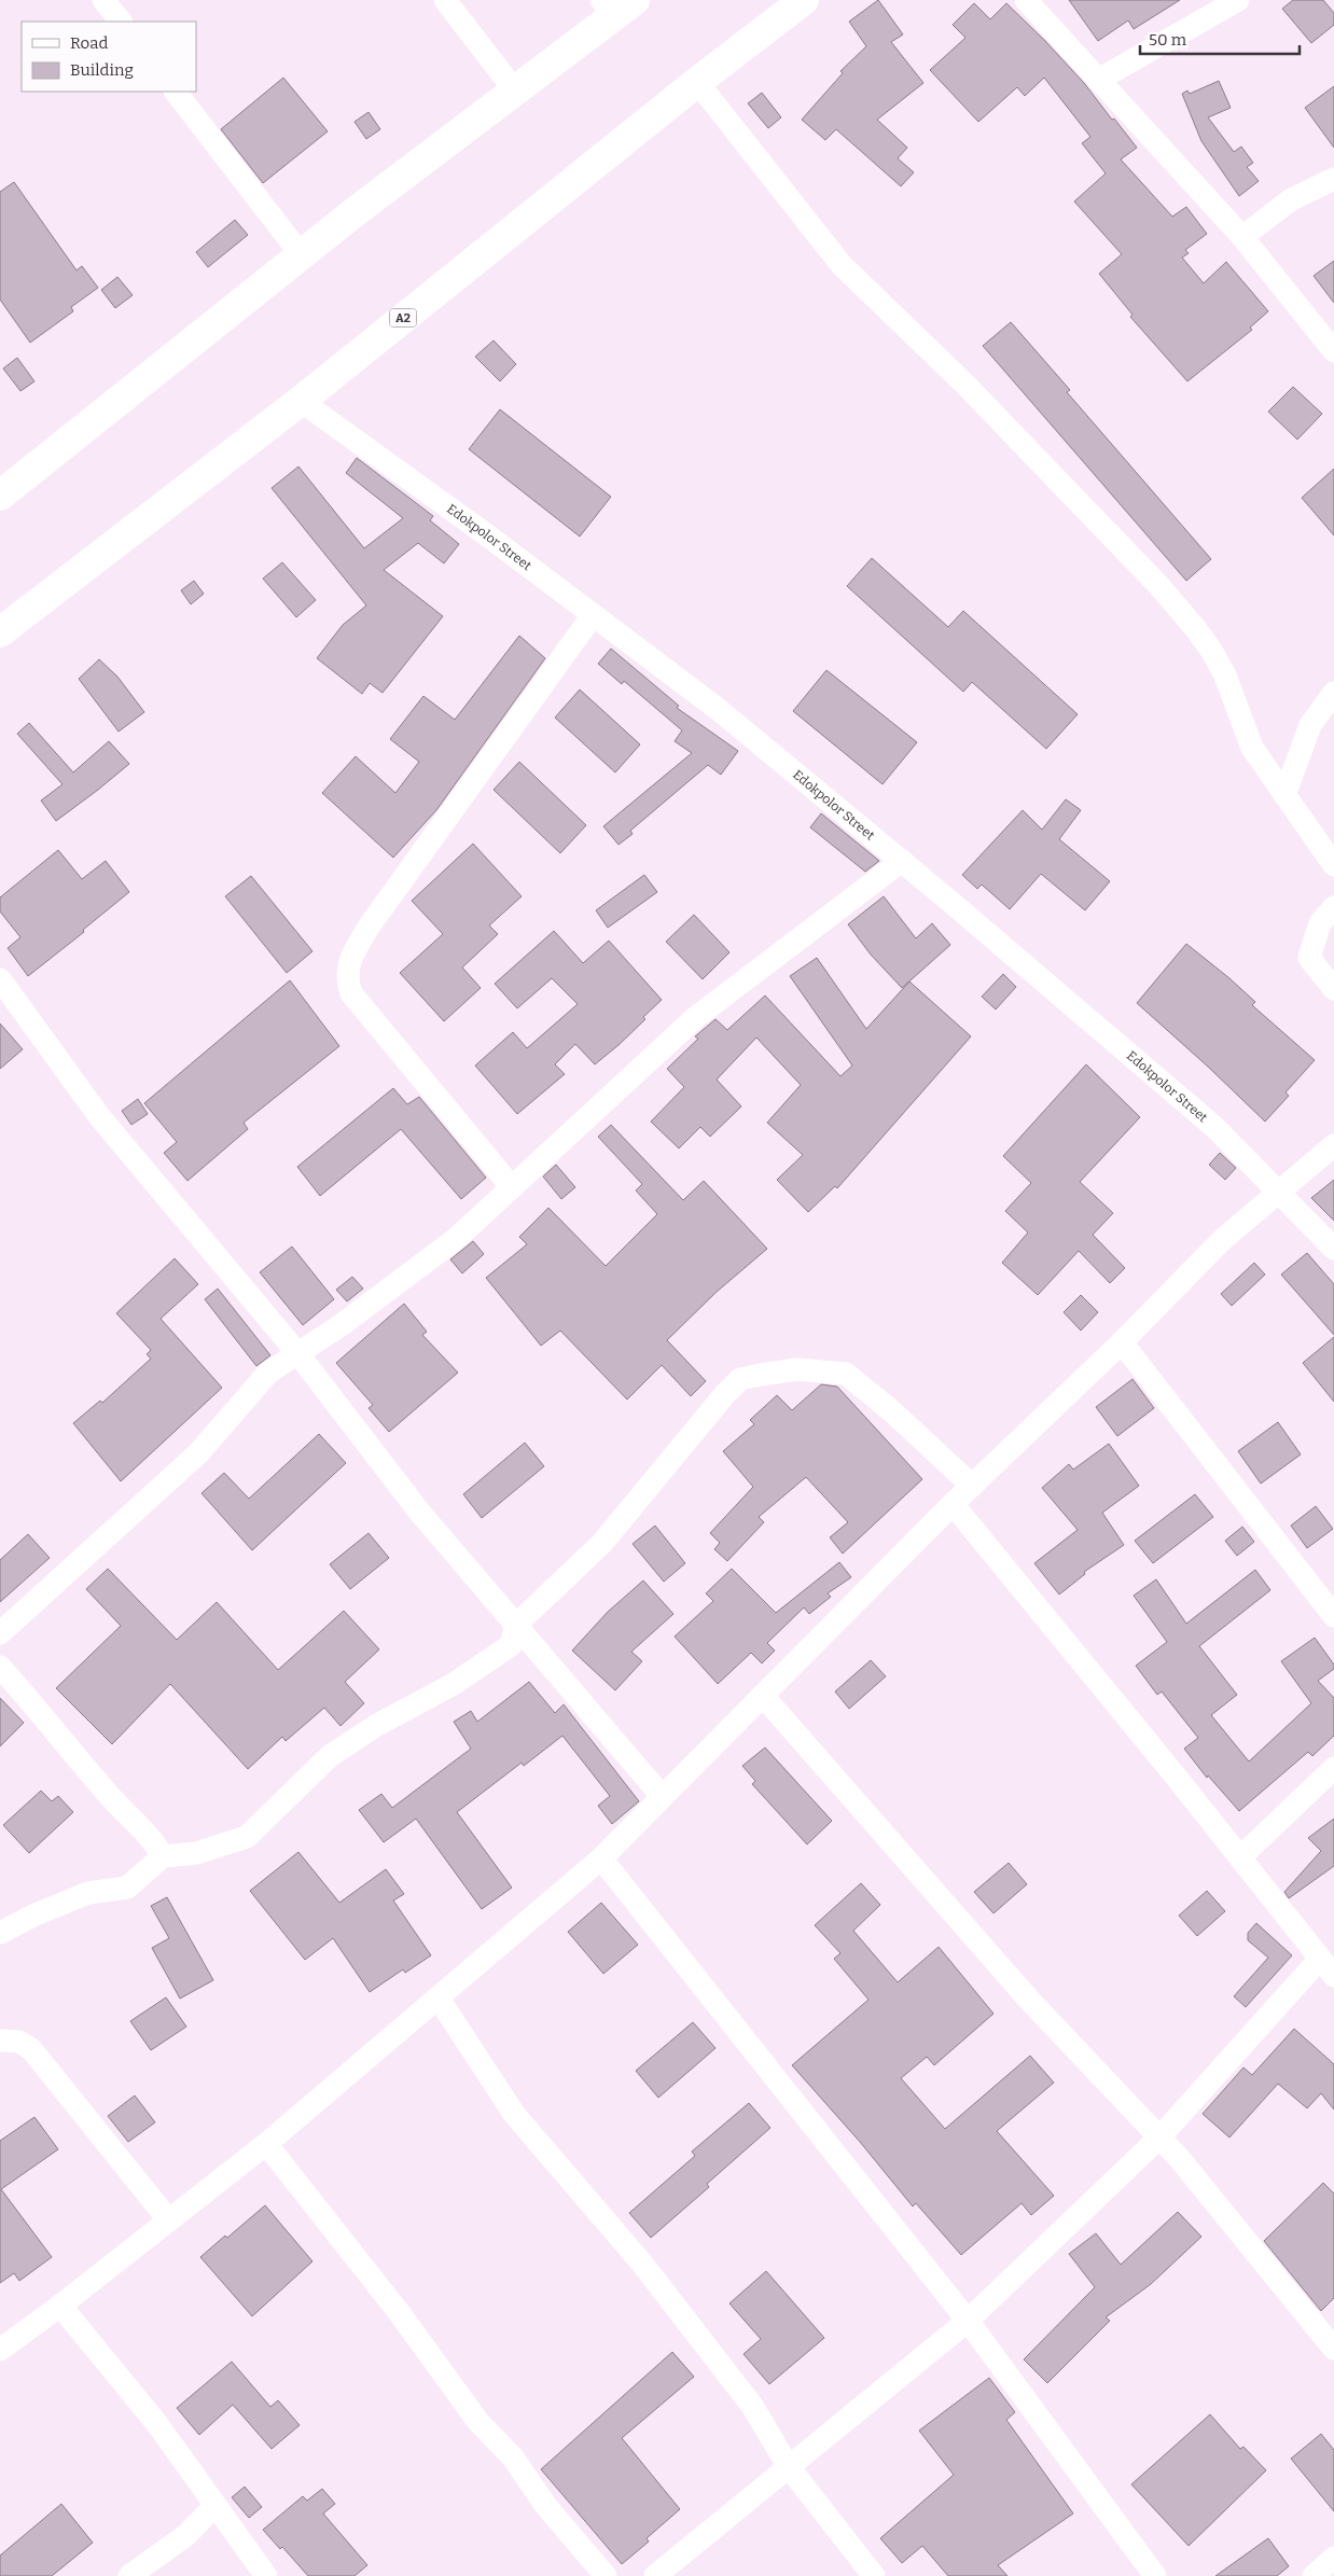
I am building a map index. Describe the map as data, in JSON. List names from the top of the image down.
{
  "streets": {
    "highway": ["A2"],
    "street": ["Edokpolor Street"]
  },
  "crossings": [
    ["A2", "Edokpolor Street"]
  ],
  "legend": ["Road", "Building"],
  "scale_bar": "50 m"
}
